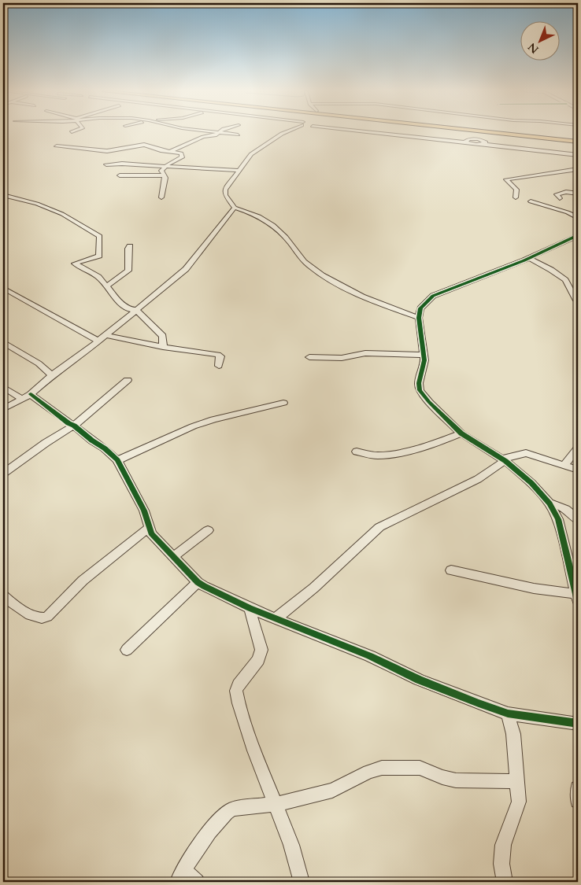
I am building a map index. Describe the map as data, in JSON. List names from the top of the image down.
{
  "north": "bottom left"
}
